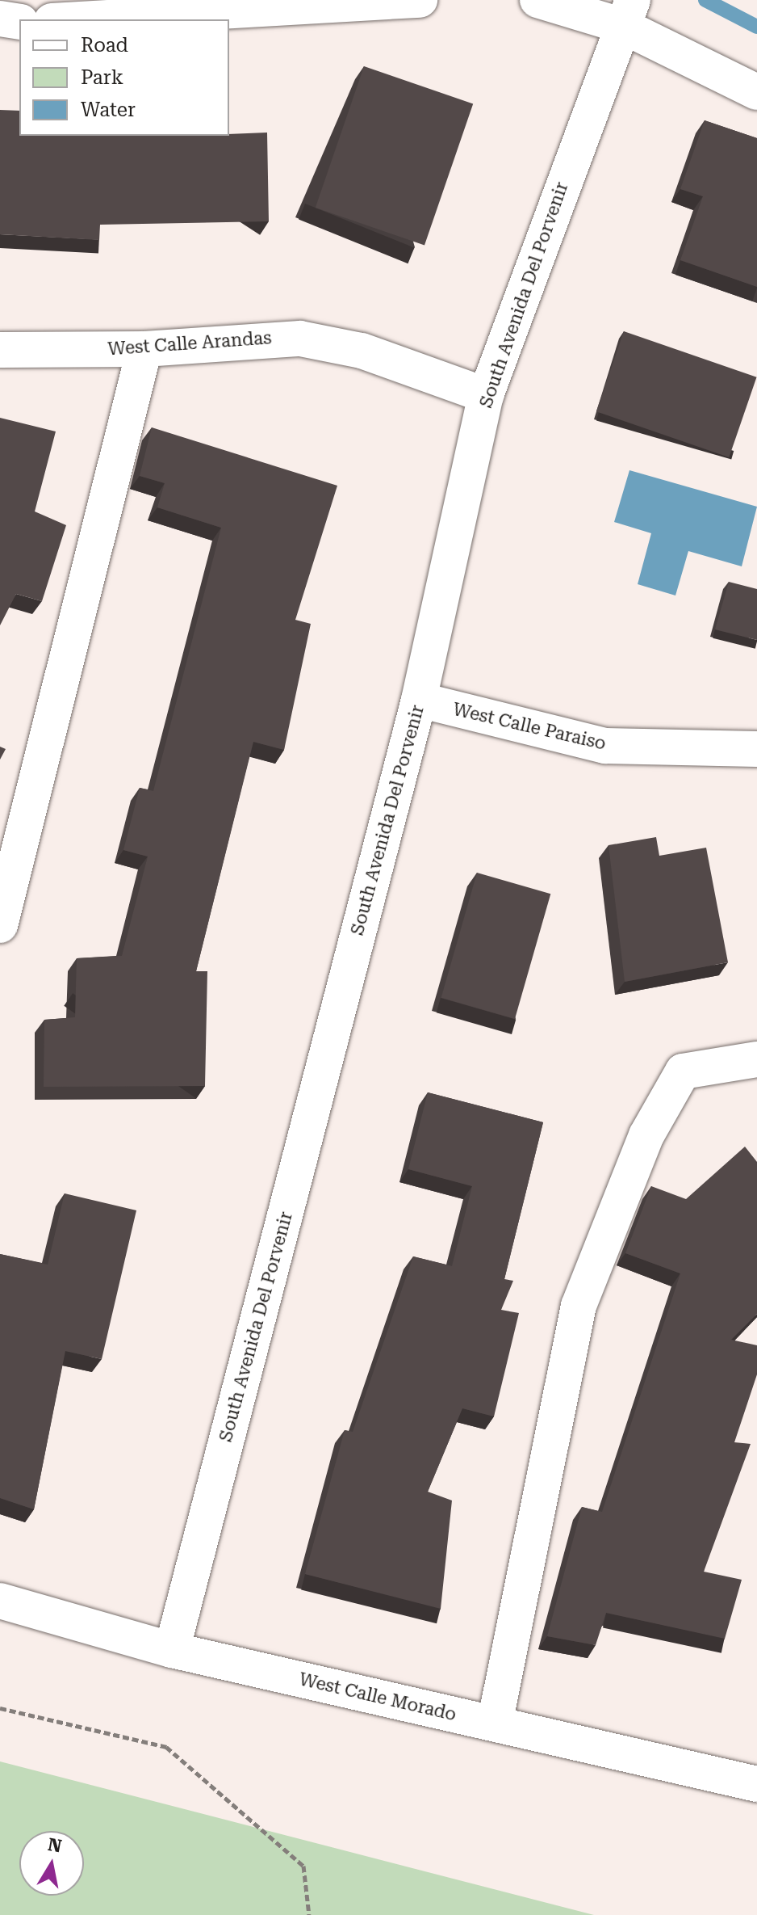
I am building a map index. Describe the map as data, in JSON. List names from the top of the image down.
{
  "streets": {
    "street": [
      "South Avenida Del Porvenir",
      "West Calle Arandas",
      "West Calle Paraiso",
      "West Calle Morado"
    ]
  },
  "crossings": [
    ["South Avenida Del Porvenir", "West Calle Arandas"],
    ["South Avenida Del Porvenir", "West Calle Paraiso"],
    ["South Avenida Del Porvenir", "West Calle Morado"]
  ],
  "legend": ["Road", "Park", "Water"],
  "north": "top"
}
